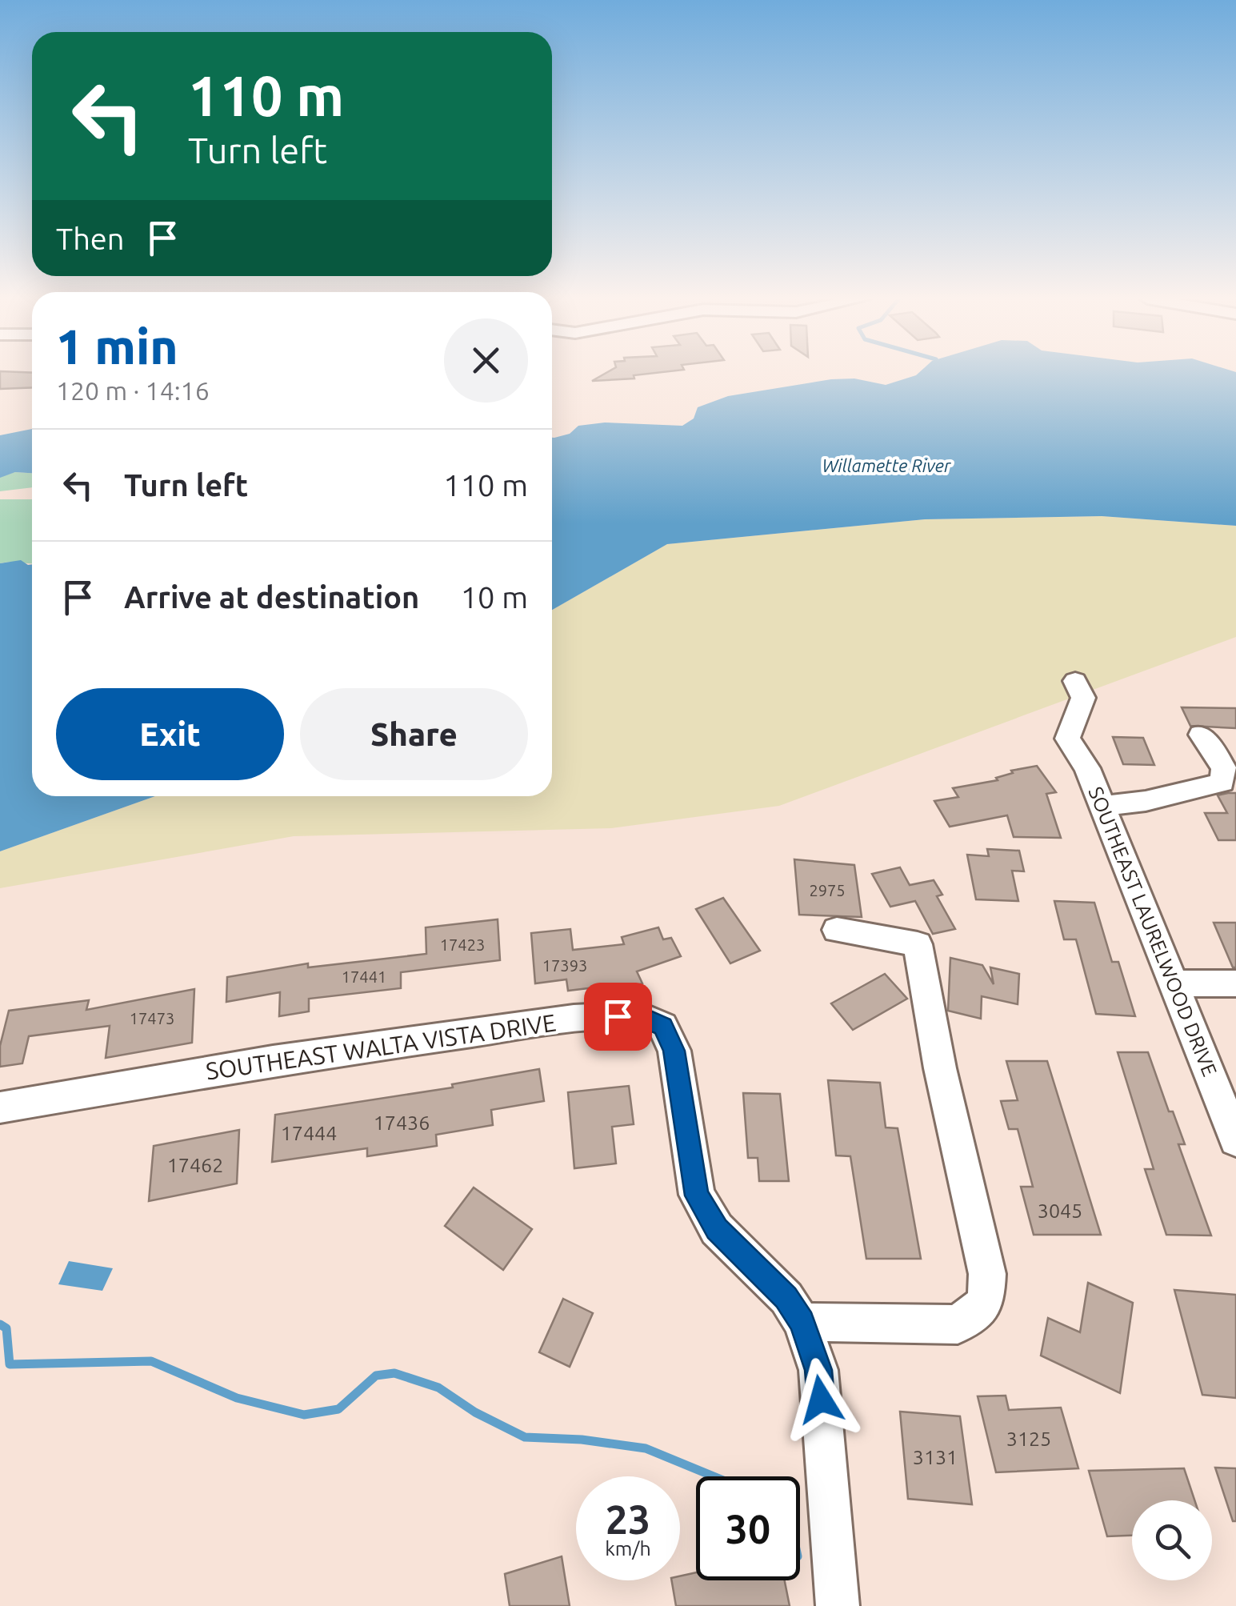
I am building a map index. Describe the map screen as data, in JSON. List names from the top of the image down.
{
  "streets": {
    "street": ["SOUTHEAST LAURELWOOD DRIVE", "SOUTHEAST WALTA VISTA DRIVE"]
  },
  "water": ["Willamette River"],
  "house_numbers": [
    "2975",
    "17423",
    "17393",
    "17441",
    "17473",
    "17436",
    "17444",
    "17462",
    "3045",
    "3125",
    "3131"
  ],
  "page": {
    "turn": ["110 m", "Turn left"],
    "then": "Then",
    "heading": ["1 min", "120 m · 14:16"],
    "list": [
      {
        "name": "Turn left",
        "value": "110 m"
      },
      {
        "name": "Arrive at destination",
        "value": "10 m"
      }
    ],
    "buttons": ["Exit", "Share"],
    "speed": "23 km/h",
    "limit": "30"
  }
}
